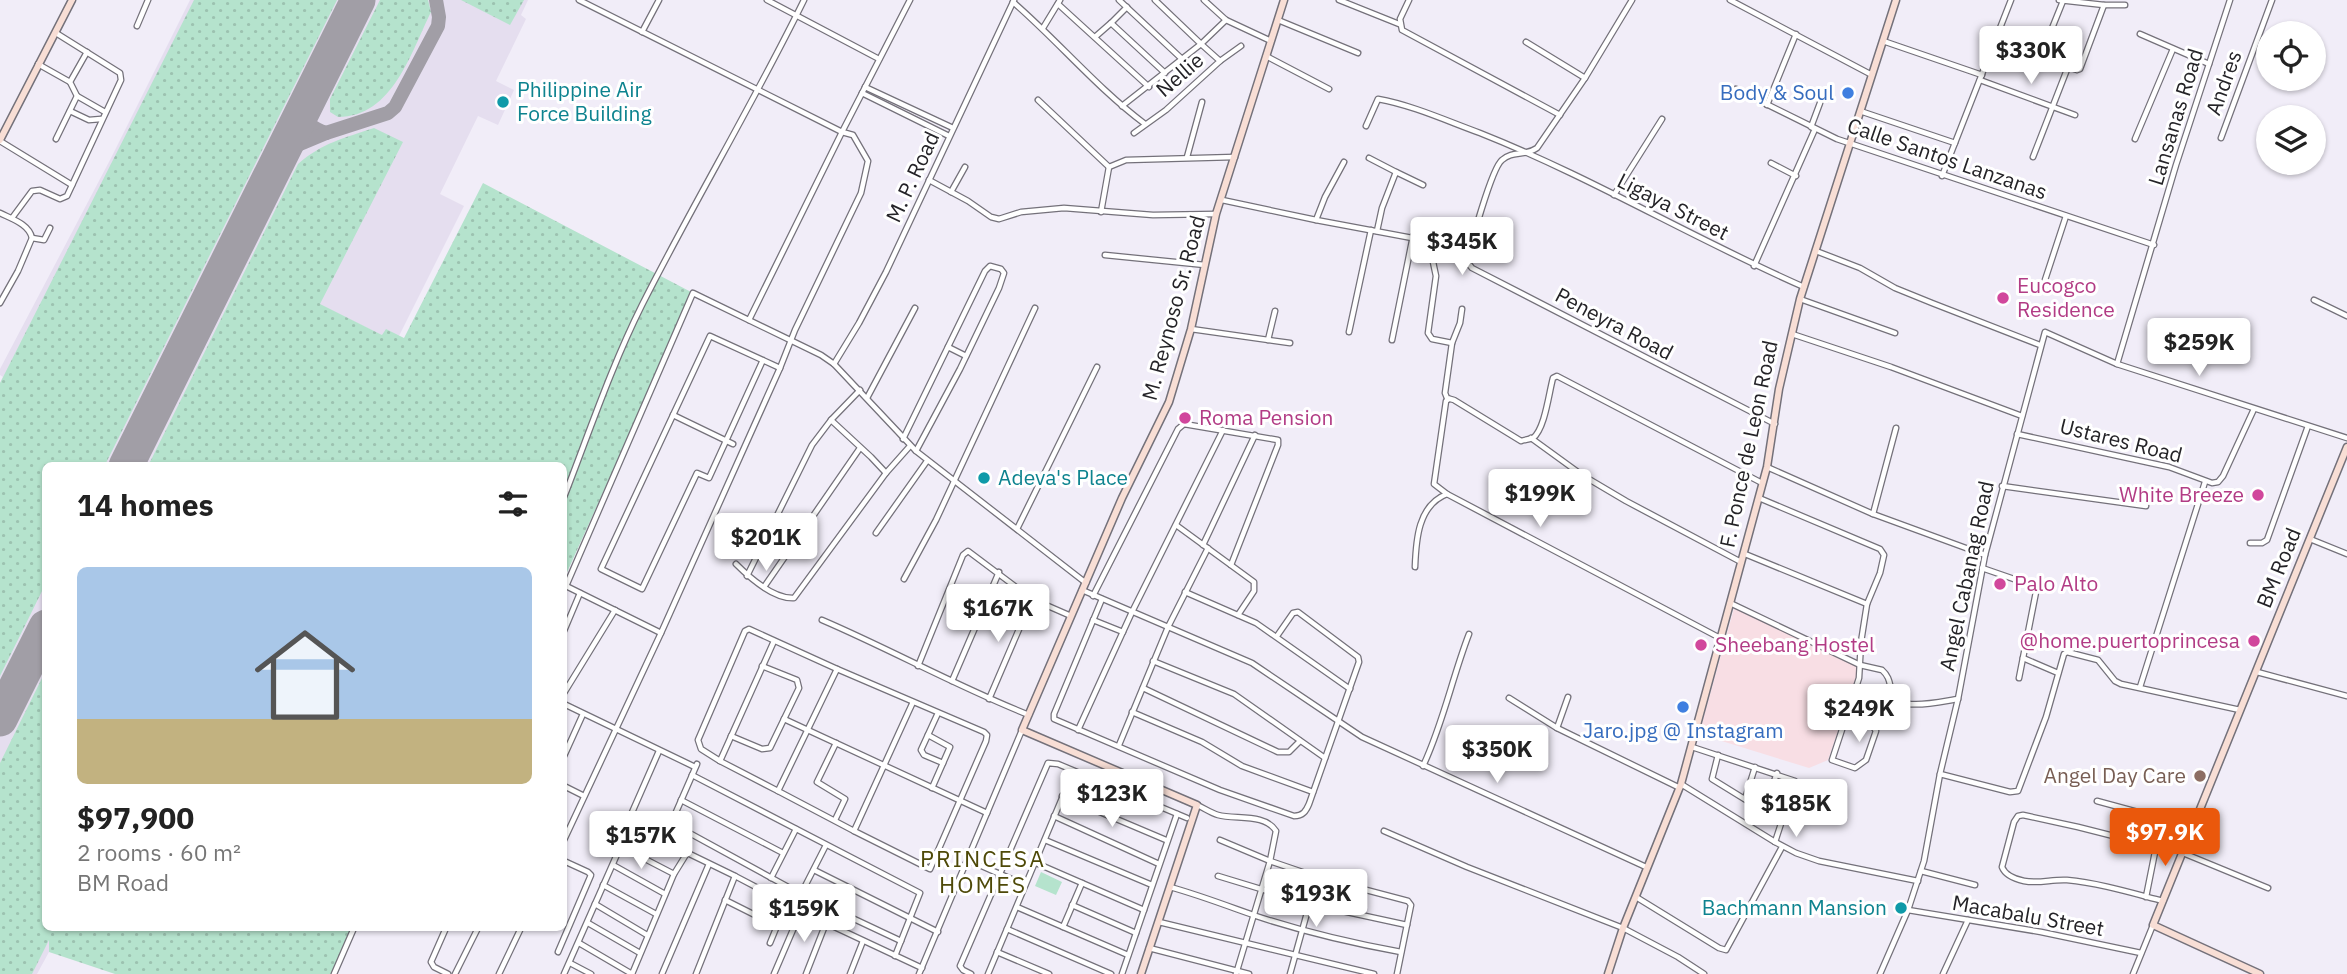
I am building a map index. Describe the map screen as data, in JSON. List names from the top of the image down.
{
  "streets": {
    "street": [
      "Nellie",
      "Andres",
      "Lansanas Road",
      "Calle Santos Lanzanas",
      "M. P. Road",
      "Ligaya Street",
      "M. Reynoso Sr. Road",
      "Peneyra Road",
      "Ustares Road",
      "F. Ponce de Leon Road",
      "BM Road",
      "Angel Cabanag Road",
      "Macabalu Street"
    ]
  },
  "crossings": [
    ["Lansanas Road", "Calle Santos Lanzanas"],
    ["Lansanas Road", "Angel Cabanag Road"],
    ["Calle Santos Lanzanas", "F. Ponce de Leon Road"],
    ["Ligaya Street", "F. Ponce de Leon Road"],
    ["Peneyra Road", "F. Ponce de Leon Road"],
    ["Ustares Road", "Angel Cabanag Road"],
    ["BM Road", "Macabalu Street"],
    ["Angel Cabanag Road", "Macabalu Street"]
  ],
  "districts": ["PRINCESA HOMES"],
  "places": [
    "Body & Soul",
    "Philippine Air Force Building",
    "Eucogco Residence",
    "Roma Pension",
    "Adeva's Place",
    "White Breeze",
    "Palo Alto",
    "@home.puertoprincesa",
    "Sheebang Hostel",
    "Jaro.jpg @ Instagram",
    "Angel Day Care",
    "Bachmann Mansion"
  ],
  "page": {
    "price": [
      "$330K",
      "$345K",
      "$259K",
      "$199K",
      "$201K",
      "$167K",
      "$249K",
      "$350K",
      "$123K",
      "$185K",
      "$97.9K",
      "$157K",
      "$193K",
      "$159K"
    ],
    "heading": "14 homes",
    "list": [
      {
        "name": "$97,900",
        "note": "2 rooms · 60 m² · BM Road"
      }
    ]
  }
}
